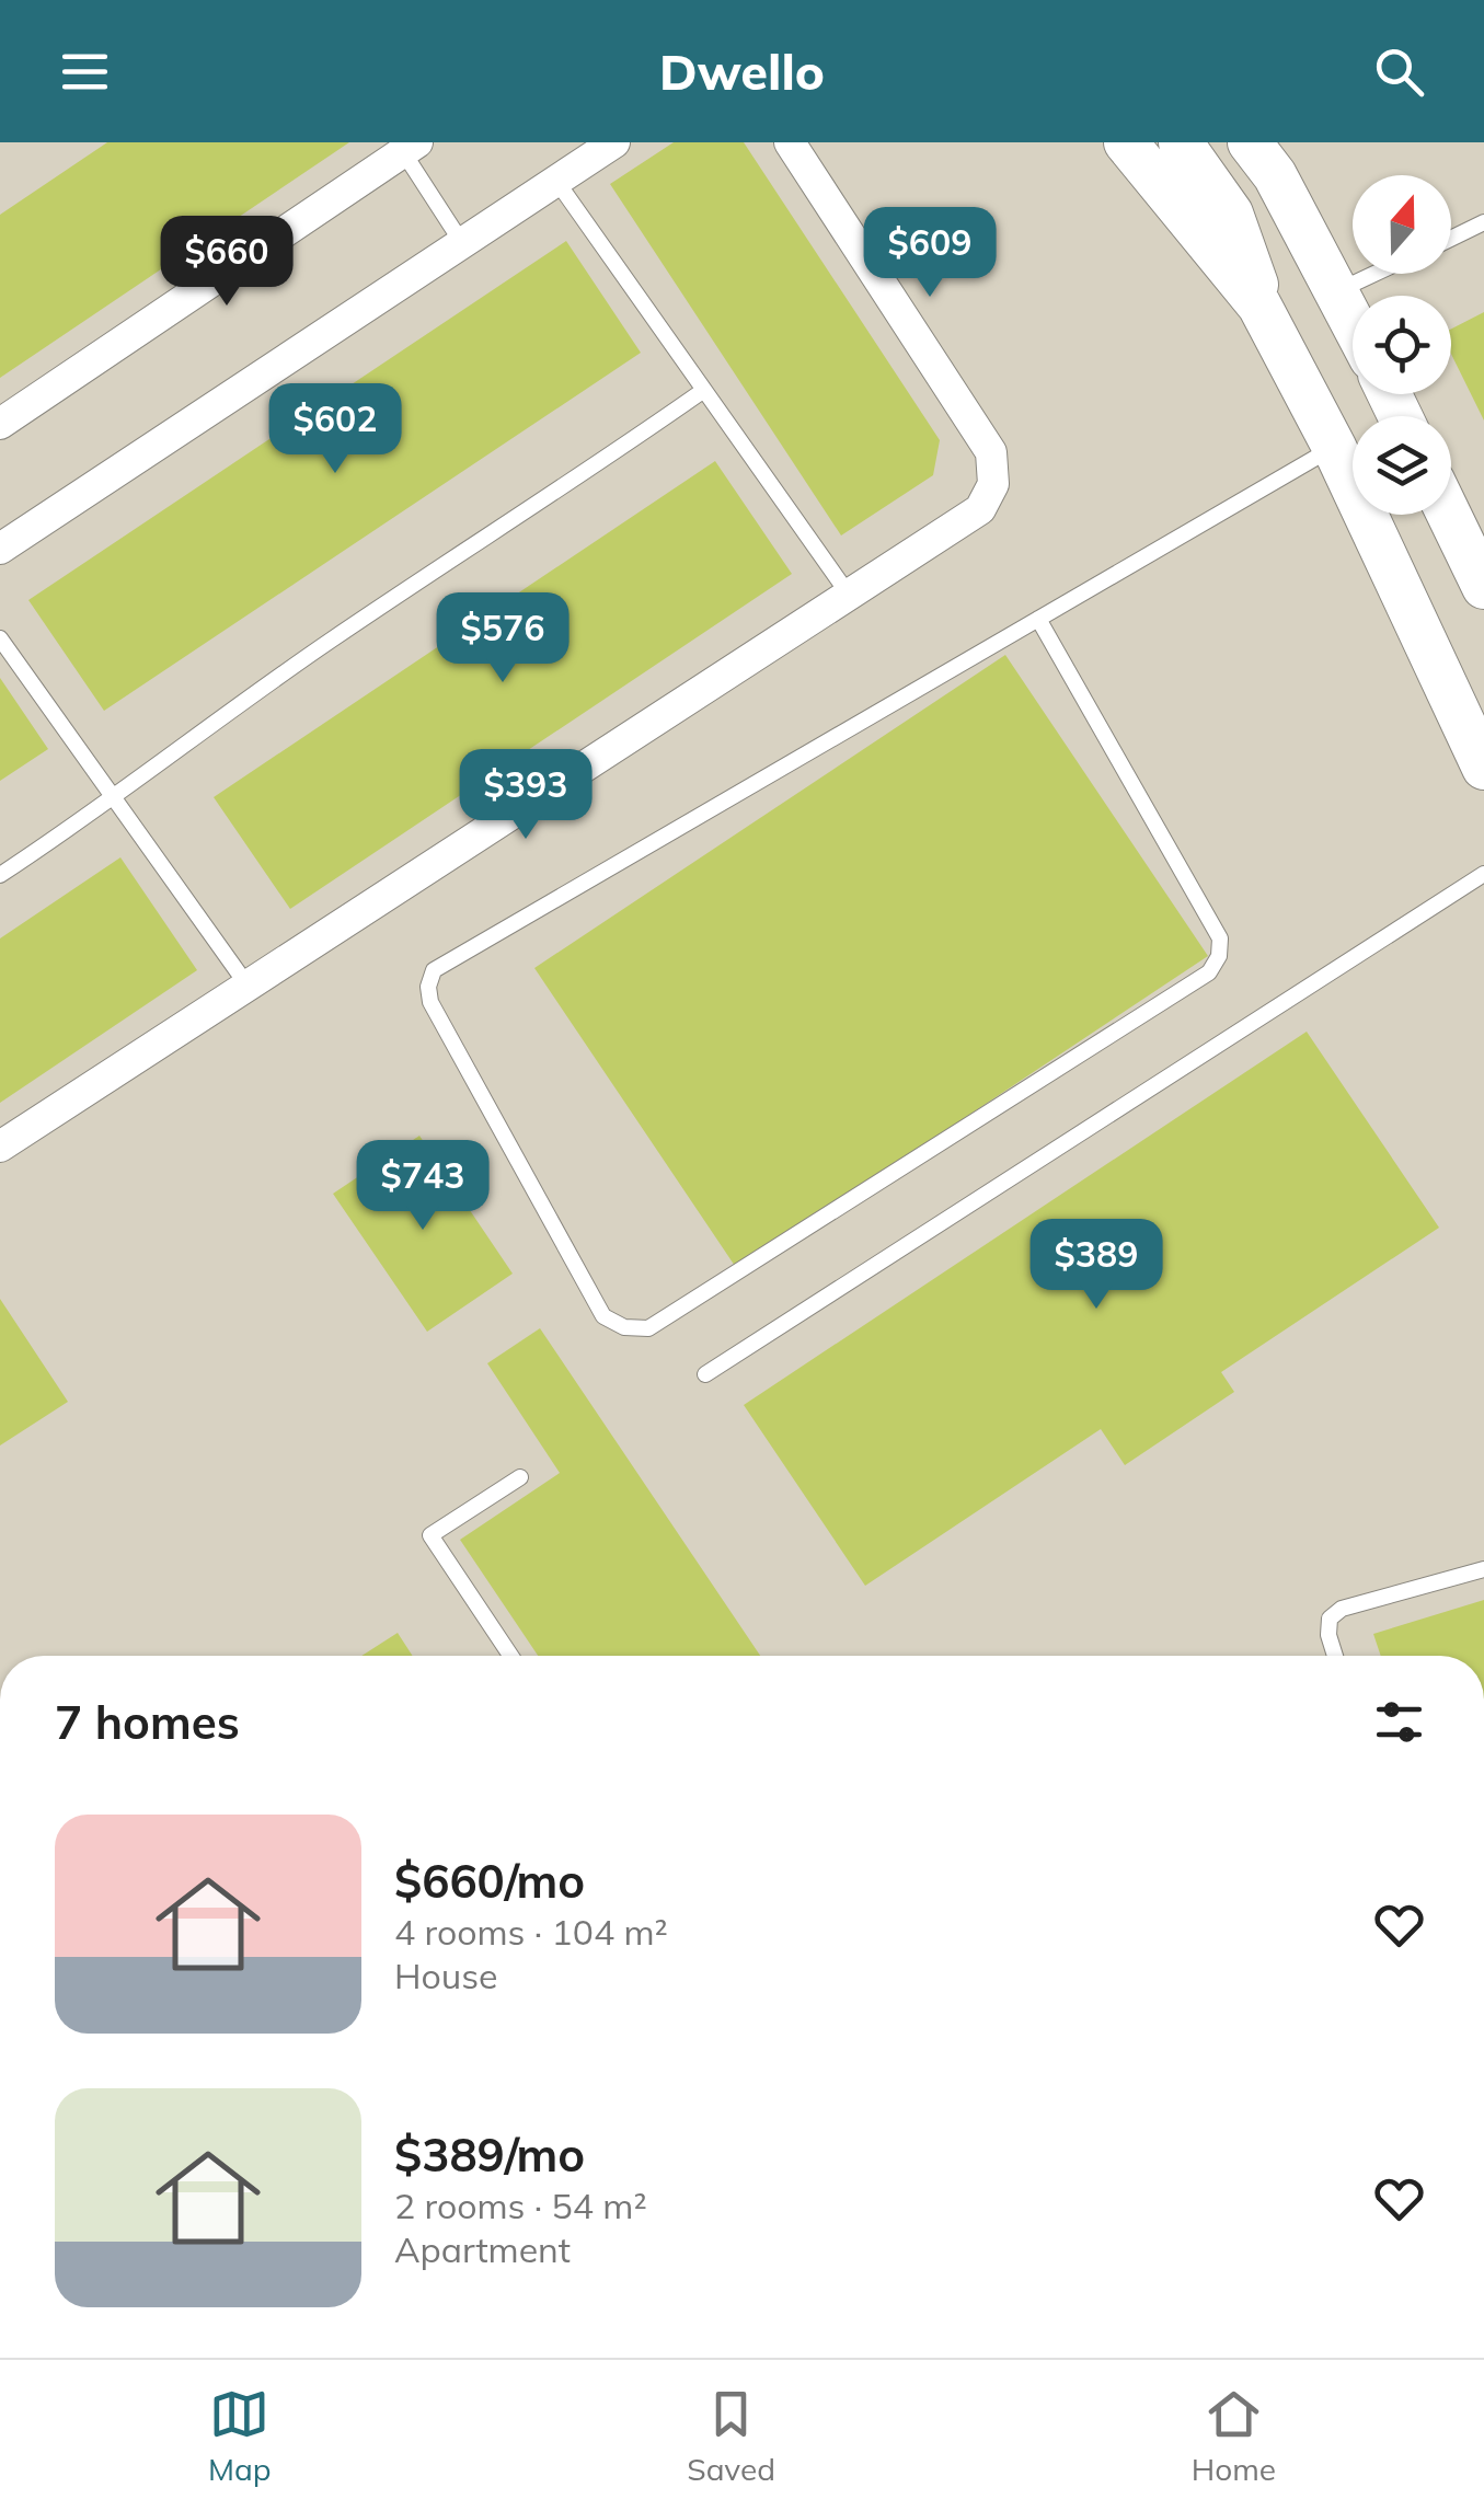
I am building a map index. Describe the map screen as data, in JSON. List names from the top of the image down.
{
  "north": "top",
  "page": {
    "header": "Dwello",
    "price": [
      "$609",
      "$660",
      "$602",
      "$576",
      "$393",
      "$743",
      "$389"
    ],
    "heading": "7 homes",
    "list": [
      {
        "name": "$660/mo",
        "note": "4 rooms · 104 m² · House"
      },
      {
        "name": "$389/mo",
        "note": "2 rooms · 54 m² · Apartment"
      }
    ],
    "tabs": ["Map", "Saved", "Home"]
  }
}
